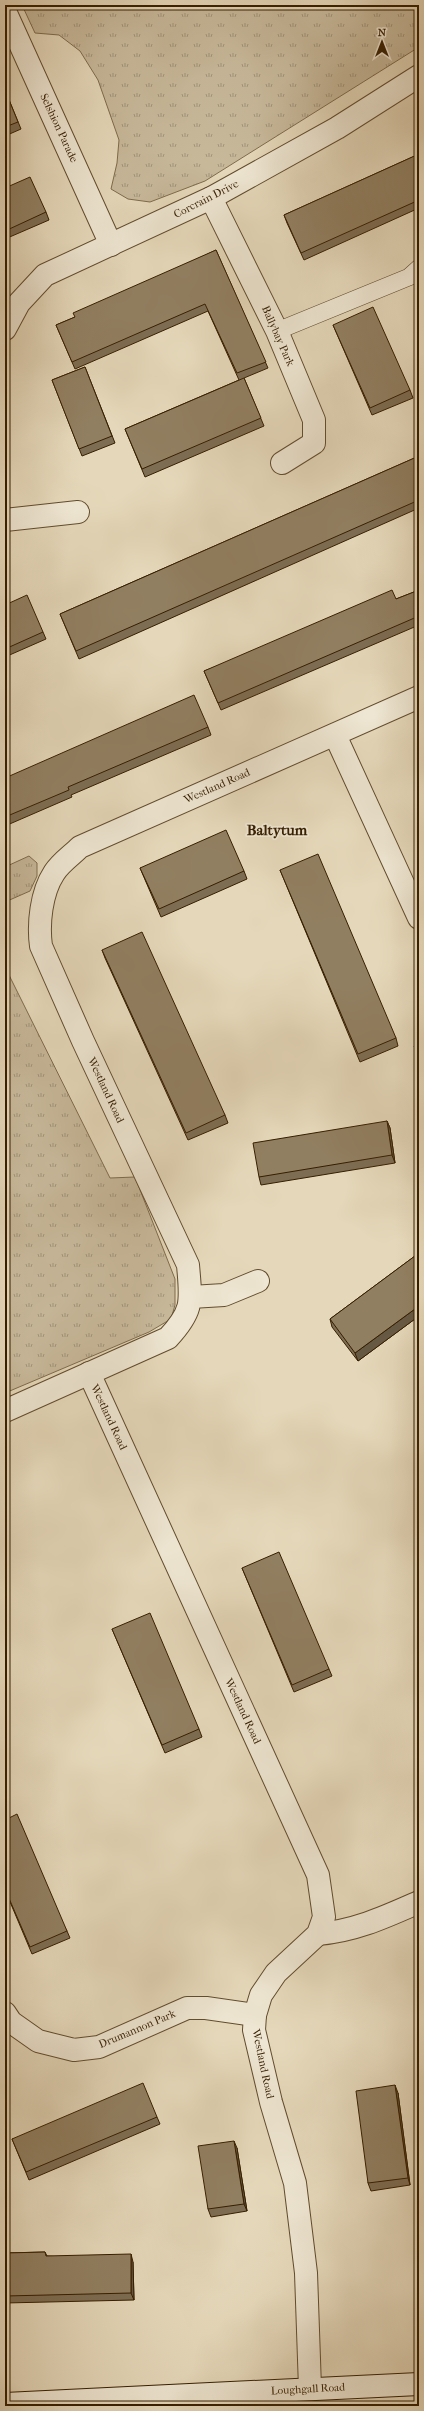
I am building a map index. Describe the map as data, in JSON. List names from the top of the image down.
{
  "streets": {
    "street": [
      "Selshion Parade",
      "Corcrain Drive",
      "Ballybay Park",
      "Westland Road",
      "Drumannon Park",
      "Loughgall Road"
    ]
  },
  "crossings": [
    ["Selshion Parade", "Corcrain Drive"],
    ["Corcrain Drive", "Ballybay Park"],
    ["Westland Road", "Drumannon Park"],
    ["Westland Road", "Loughgall Road"]
  ],
  "districts": ["Baltytum"],
  "north": "top"
}
